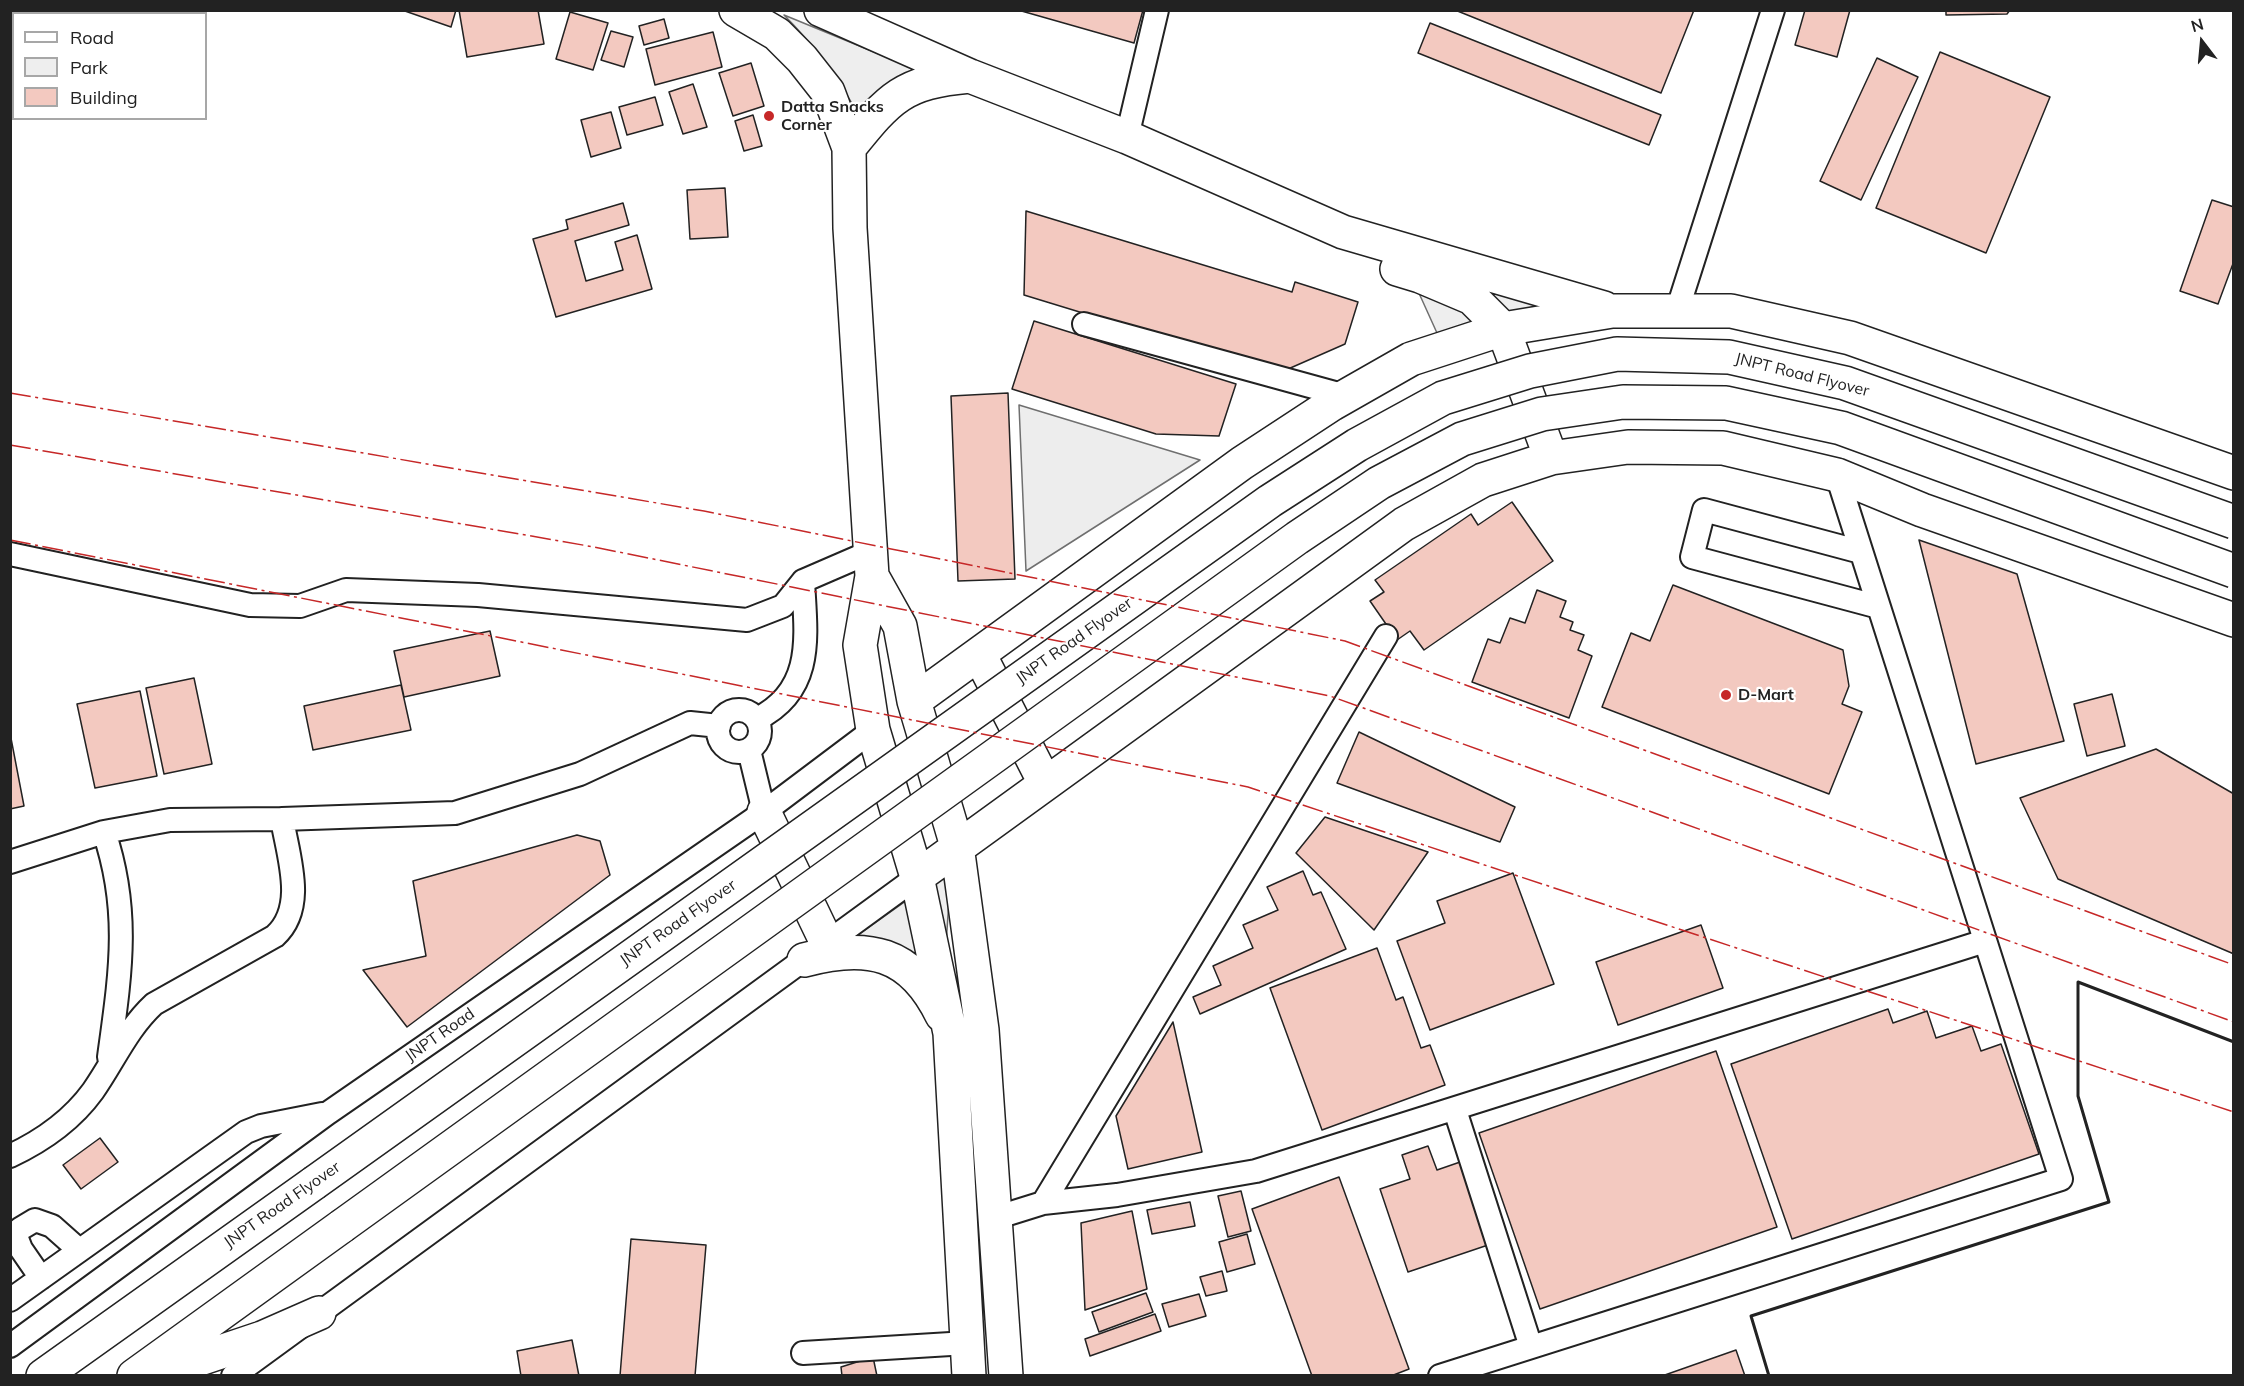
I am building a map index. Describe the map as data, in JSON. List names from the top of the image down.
{
  "streets": {
    "highway": ["JNPT Road Flyover"],
    "street": ["JNPT Road"]
  },
  "places": ["Datta Snacks Corner", "D-Mart"],
  "legend": ["Road", "Park", "Building"],
  "north": "top"
}
